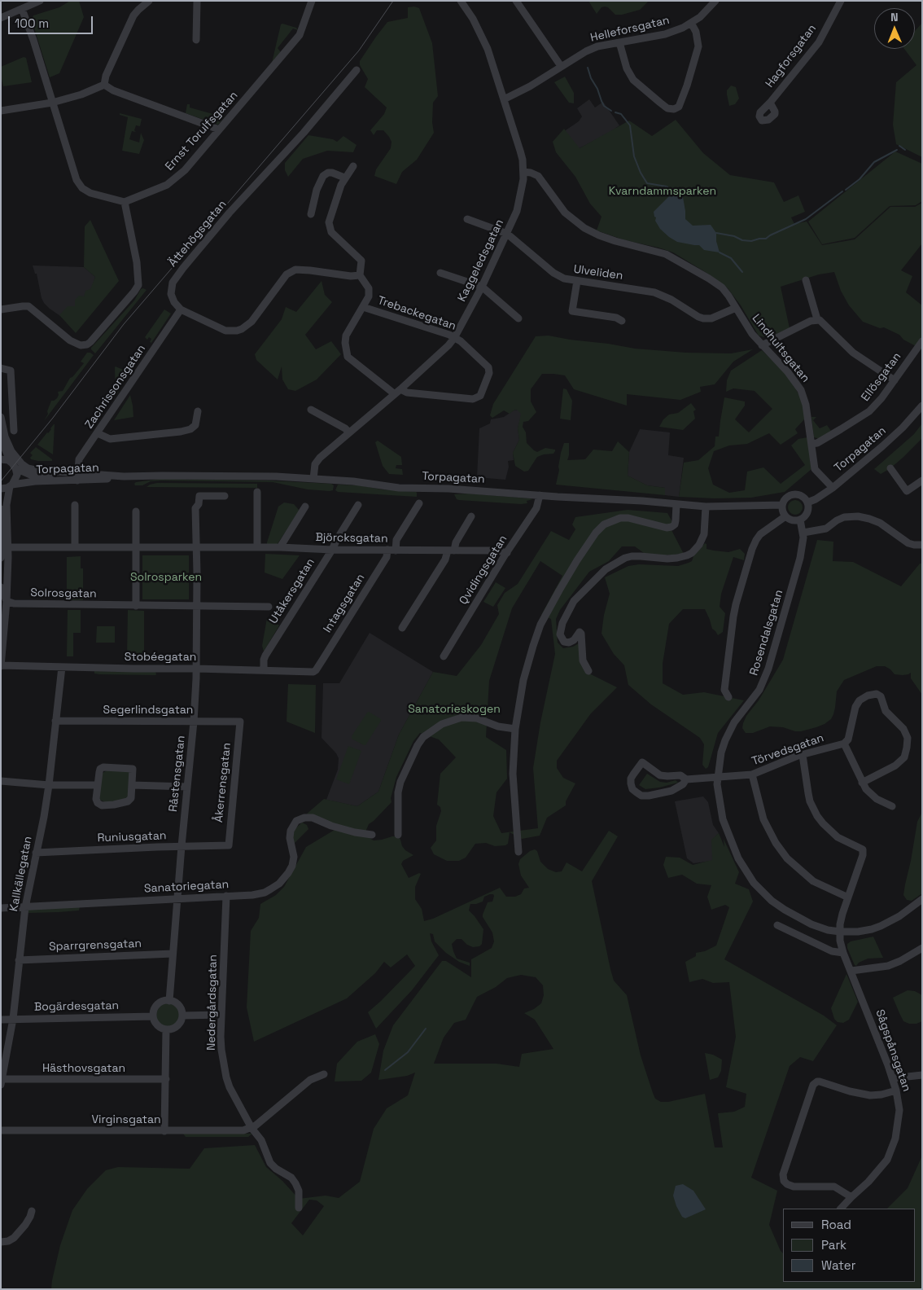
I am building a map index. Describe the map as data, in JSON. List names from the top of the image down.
{
  "streets": {
    "street": [
      "Helleforsgatan",
      "Hagforsgatan",
      "Ernst Torulfsgatan",
      "Ättehögsgatan",
      "Kaggeledsgatan",
      "Ulveliden",
      "Trebackegatan",
      "Lindhultsgatan",
      "Ellösgatan",
      "Zachrissonsgatan",
      "Torpagatan",
      "Björcksgatan",
      "Qvidingsgatan",
      "Utåkersgatan",
      "Solrosgatan",
      "Intagsgatan",
      "Rosendalsgatan",
      "Stobéegatan",
      "Segerlindsgatan",
      "Törvedsgatan",
      "Råstensgatan",
      "Åkerrensgatan",
      "Runiusgatan",
      "Kallkällegatan",
      "Sanatoriegatan",
      "Sparrgrensgatan",
      "Nedergårdsgatan",
      "Bogärdesgatan",
      "Sågspånsgatan",
      "Hästhovsgatan",
      "Virginsgatan"
    ]
  },
  "crossings": [
    ["Helleforsgatan", "Kaggeledsgatan"],
    ["Ättehögsgatan", "Zachrissonsgatan"],
    ["Kaggeledsgatan", "Ulveliden"],
    ["Kaggeledsgatan", "Trebackegatan"],
    ["Kaggeledsgatan", "Lindhultsgatan"],
    ["Kaggeledsgatan", "Torpagatan"],
    ["Ulveliden", "Lindhultsgatan"],
    ["Lindhultsgatan", "Ellösgatan"],
    ["Lindhultsgatan", "Torpagatan"],
    ["Zachrissonsgatan", "Torpagatan"],
    ["Torpagatan", "Qvidingsgatan"],
    ["Torpagatan", "Rosendalsgatan"],
    ["Björcksgatan", "Qvidingsgatan"],
    ["Björcksgatan", "Utåkersgatan"],
    ["Björcksgatan", "Intagsgatan"],
    ["Björcksgatan", "Råstensgatan"],
    ["Utåkersgatan", "Stobéegatan"],
    ["Solrosgatan", "Råstensgatan"],
    ["Intagsgatan", "Stobéegatan"],
    ["Rosendalsgatan", "Törvedsgatan"],
    ["Rosendalsgatan", "Sågspånsgatan"],
    ["Stobéegatan", "Råstensgatan"],
    ["Stobéegatan", "Kallkällegatan"],
    ["Segerlindsgatan", "Råstensgatan"],
    ["Segerlindsgatan", "Åkerrensgatan"],
    ["Segerlindsgatan", "Kallkällegatan"],
    ["Törvedsgatan", "Sågspånsgatan"],
    ["Råstensgatan", "Runiusgatan"],
    ["Råstensgatan", "Sanatoriegatan"],
    ["Råstensgatan", "Sparrgrensgatan"],
    ["Råstensgatan", "Bogärdesgatan"],
    ["Åkerrensgatan", "Runiusgatan"],
    ["Runiusgatan", "Kallkällegatan"],
    ["Kallkällegatan", "Sanatoriegatan"],
    ["Kallkällegatan", "Sparrgrensgatan"],
    ["Kallkällegatan", "Bogärdesgatan"],
    ["Kallkällegatan", "Hästhovsgatan"],
    ["Sanatoriegatan", "Nedergårdsgatan"],
    ["Nedergårdsgatan", "Virginsgatan"]
  ],
  "parks": ["Kvarndammsparken", "Solrosparken", "Sanatorieskogen"],
  "legend": ["Road", "Park", "Water"],
  "scale_bar": "100 m",
  "north": "top"
}
